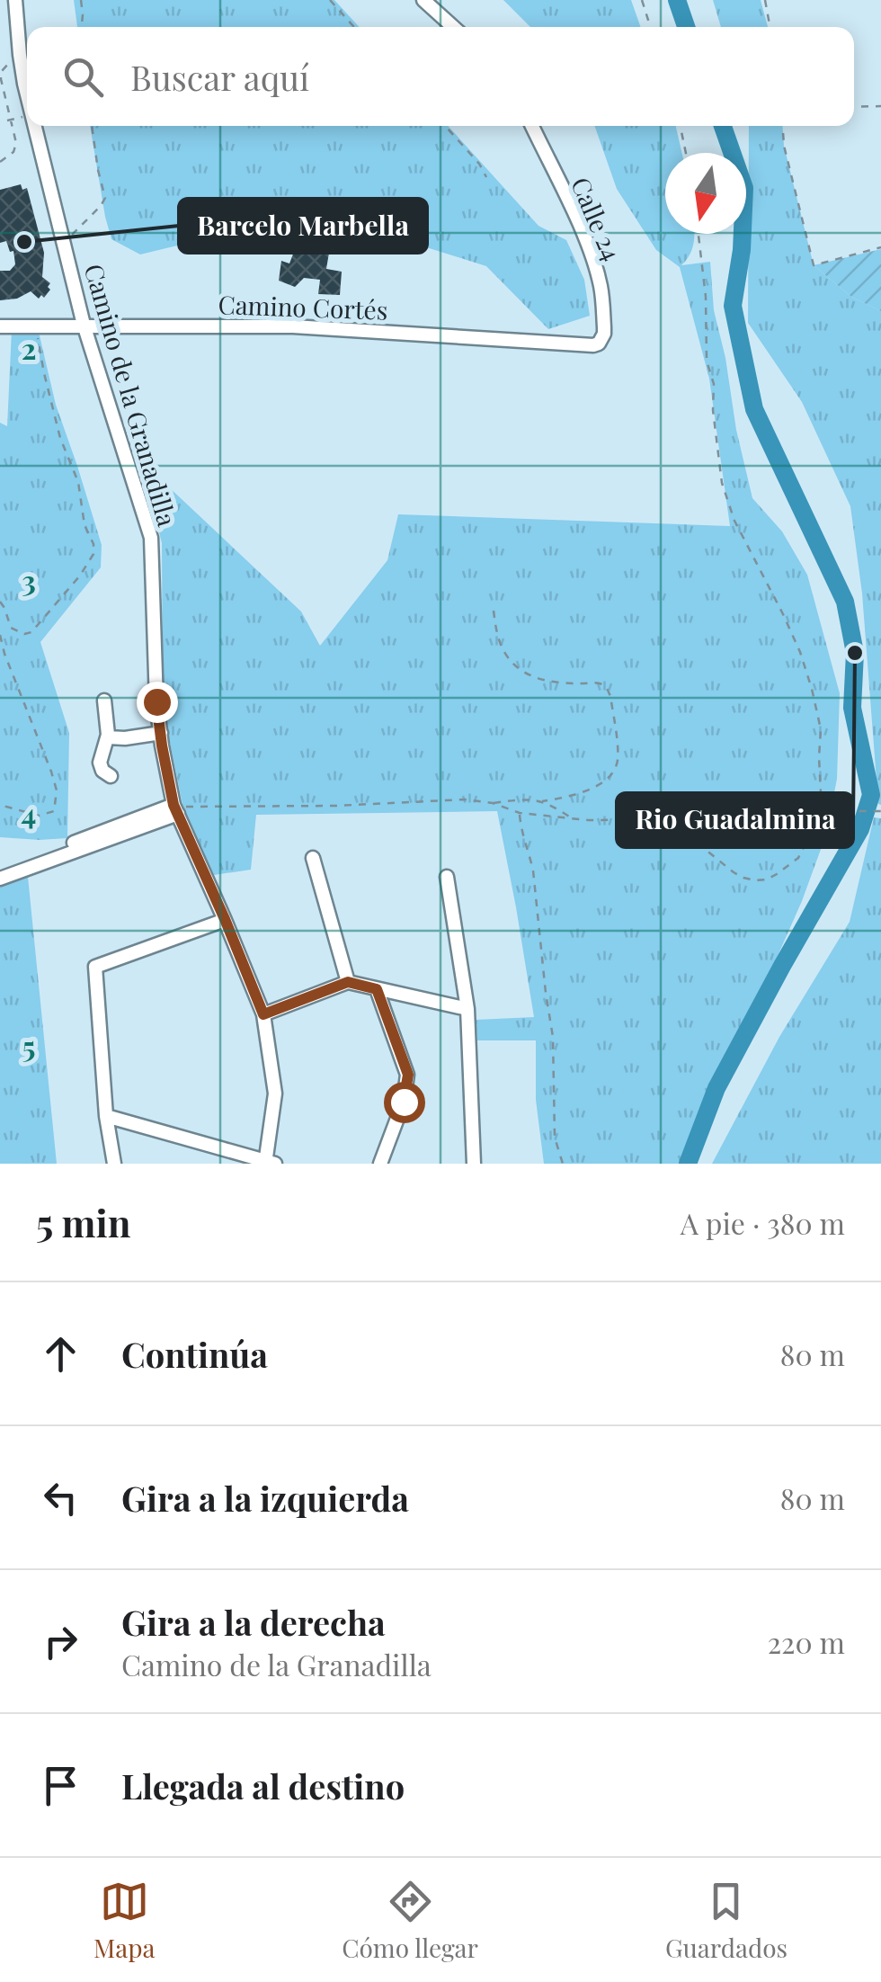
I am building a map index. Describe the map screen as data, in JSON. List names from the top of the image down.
{
  "streets": {
    "street": ["Calle 24", "Camino Cortés", "Camino de la Granadilla"]
  },
  "crossings": [
    ["Calle 24", "Camino Cortés"],
    ["Camino Cortés", "Camino de la Granadilla"]
  ],
  "places": ["Barcelo Marbella", "Rio Guadalmina"],
  "north": "bottom",
  "page": {
    "search": "Buscar aquí",
    "heading": ["5 min", "A pie · 380 m"],
    "list": [
      ["Continúa", "80 m"],
      ["Gira a la izquierda", "80 m"],
      ["Gira a la derecha", "Camino de la Granadilla", "220 m"],
      "Llegada al destino"
    ],
    "nav": ["Mapa", "Cómo llegar", "Guardados"]
  },
  "grid": {
    "rows": [
      "2",
      "3",
      "4",
      "5"
    ]
  }
}
